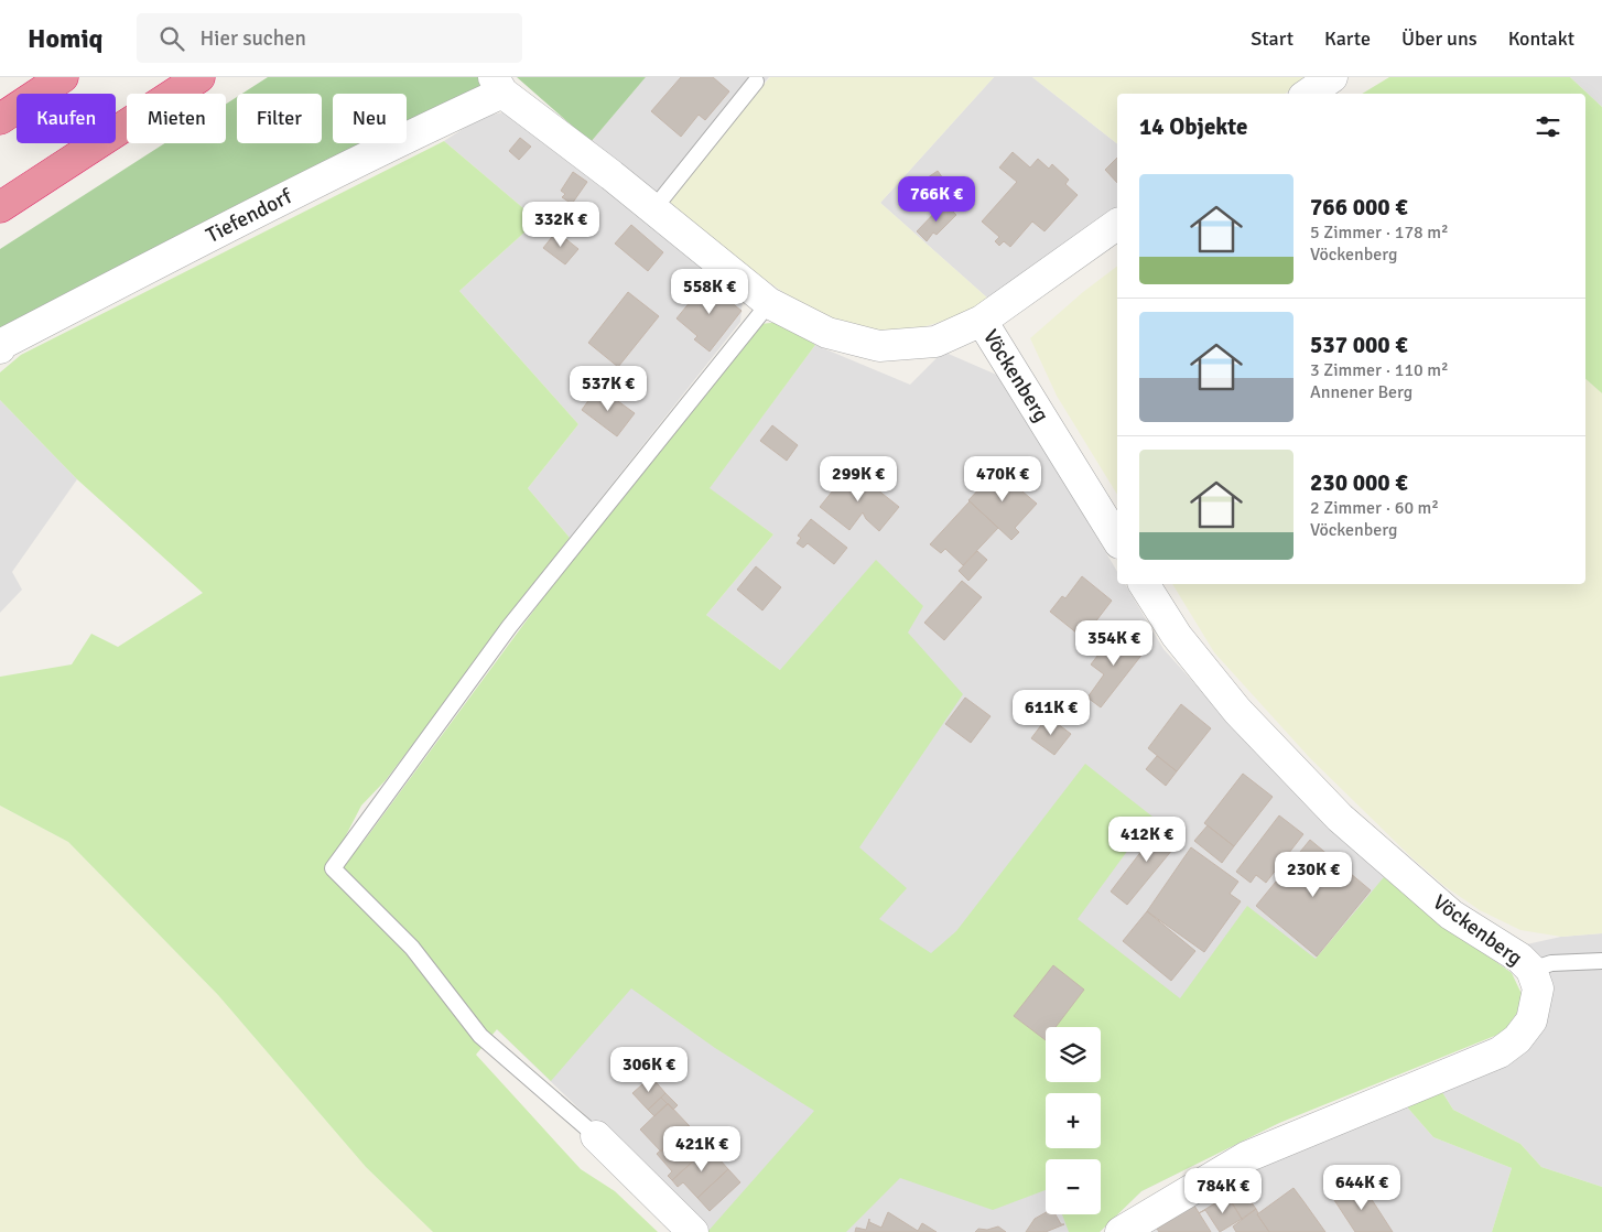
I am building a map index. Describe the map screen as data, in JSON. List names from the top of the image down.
{
  "streets": {
    "street": ["Tiefendorf", "Vöckenberg"]
  },
  "crossings": [
    ["Tiefendorf", "Vöckenberg"]
  ],
  "page": {
    "header": "Homiq",
    "search": "Hier suchen",
    "nav": [
      "Start",
      "Karte",
      "Über uns",
      "Kontakt"
    ],
    "chip": [
      "Kaufen",
      "Mieten",
      "Filter",
      "Neu"
    ],
    "heading": "14 Objekte",
    "list": [
      {
        "name": "766 000 €",
        "note": "5 Zimmer · 178 m² · Vöckenberg"
      },
      {
        "name": "537 000 €",
        "note": "3 Zimmer · 110 m² · Annener Berg"
      },
      {
        "name": "230 000 €",
        "note": "2 Zimmer · 60 m² · Vöckenberg"
      }
    ],
    "price": [
      "766K €",
      "332K €",
      "558K €",
      "537K €",
      "299K €",
      "470K €",
      "354K €",
      "611K €",
      "412K €",
      "230K €",
      "306K €",
      "421K €",
      "644K €",
      "784K €"
    ],
    "map_buttons": ["+", "−"]
  }
}
